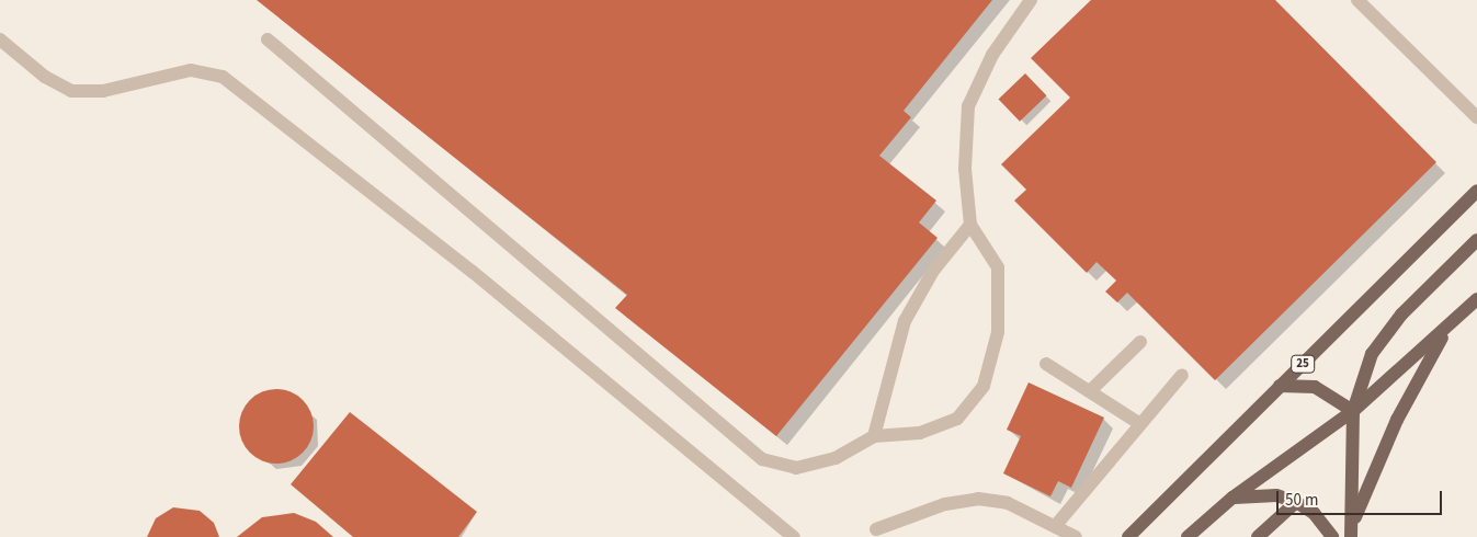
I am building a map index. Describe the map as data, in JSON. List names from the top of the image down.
{
  "streets": {
    "main road": ["25"]
  },
  "scale_bar": "50 m"
}
